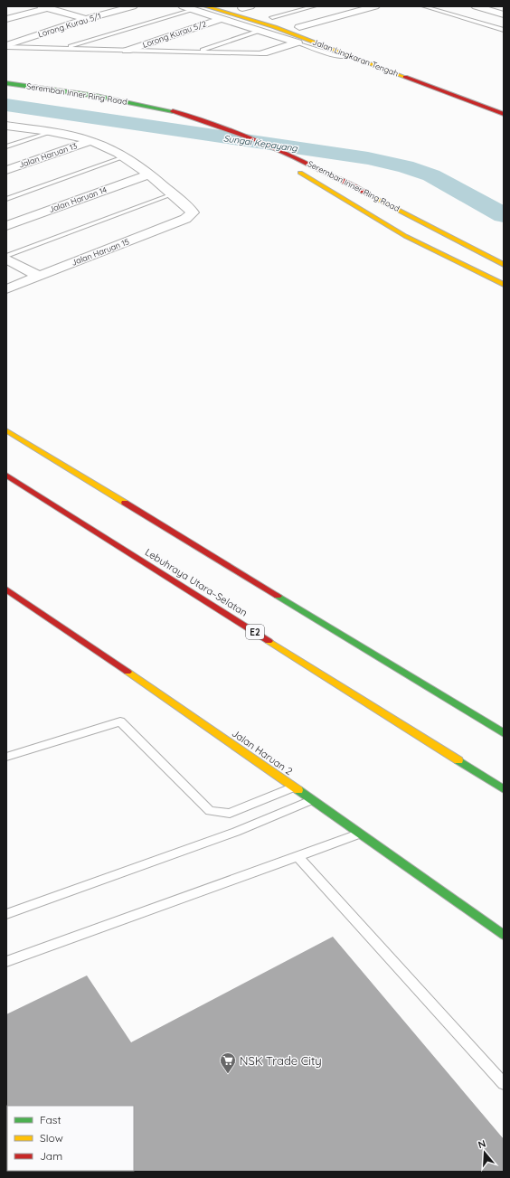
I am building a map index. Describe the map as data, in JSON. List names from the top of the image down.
{
  "streets": {
    "main road": [
      "Jalan Lingkaran Tengah",
      "Seremban Inner Ring Road",
      "Lebuhraya Utara–Selatan",
      "E2",
      "Jalan Haruan 2"
    ],
    "street": [
      "Lorong Kurau 5/1",
      "Lorong Kurau 5/2",
      "Jalan Haruan 13",
      "Jalan Haruan 14",
      "Jalan Haruan 15"
    ]
  },
  "water": ["Sungai Kepayang"],
  "places": {
    "supermarket": ["NSK Trade City"]
  },
  "legend": ["Fast", "Slow", "Jam"],
  "north": "top"
}
